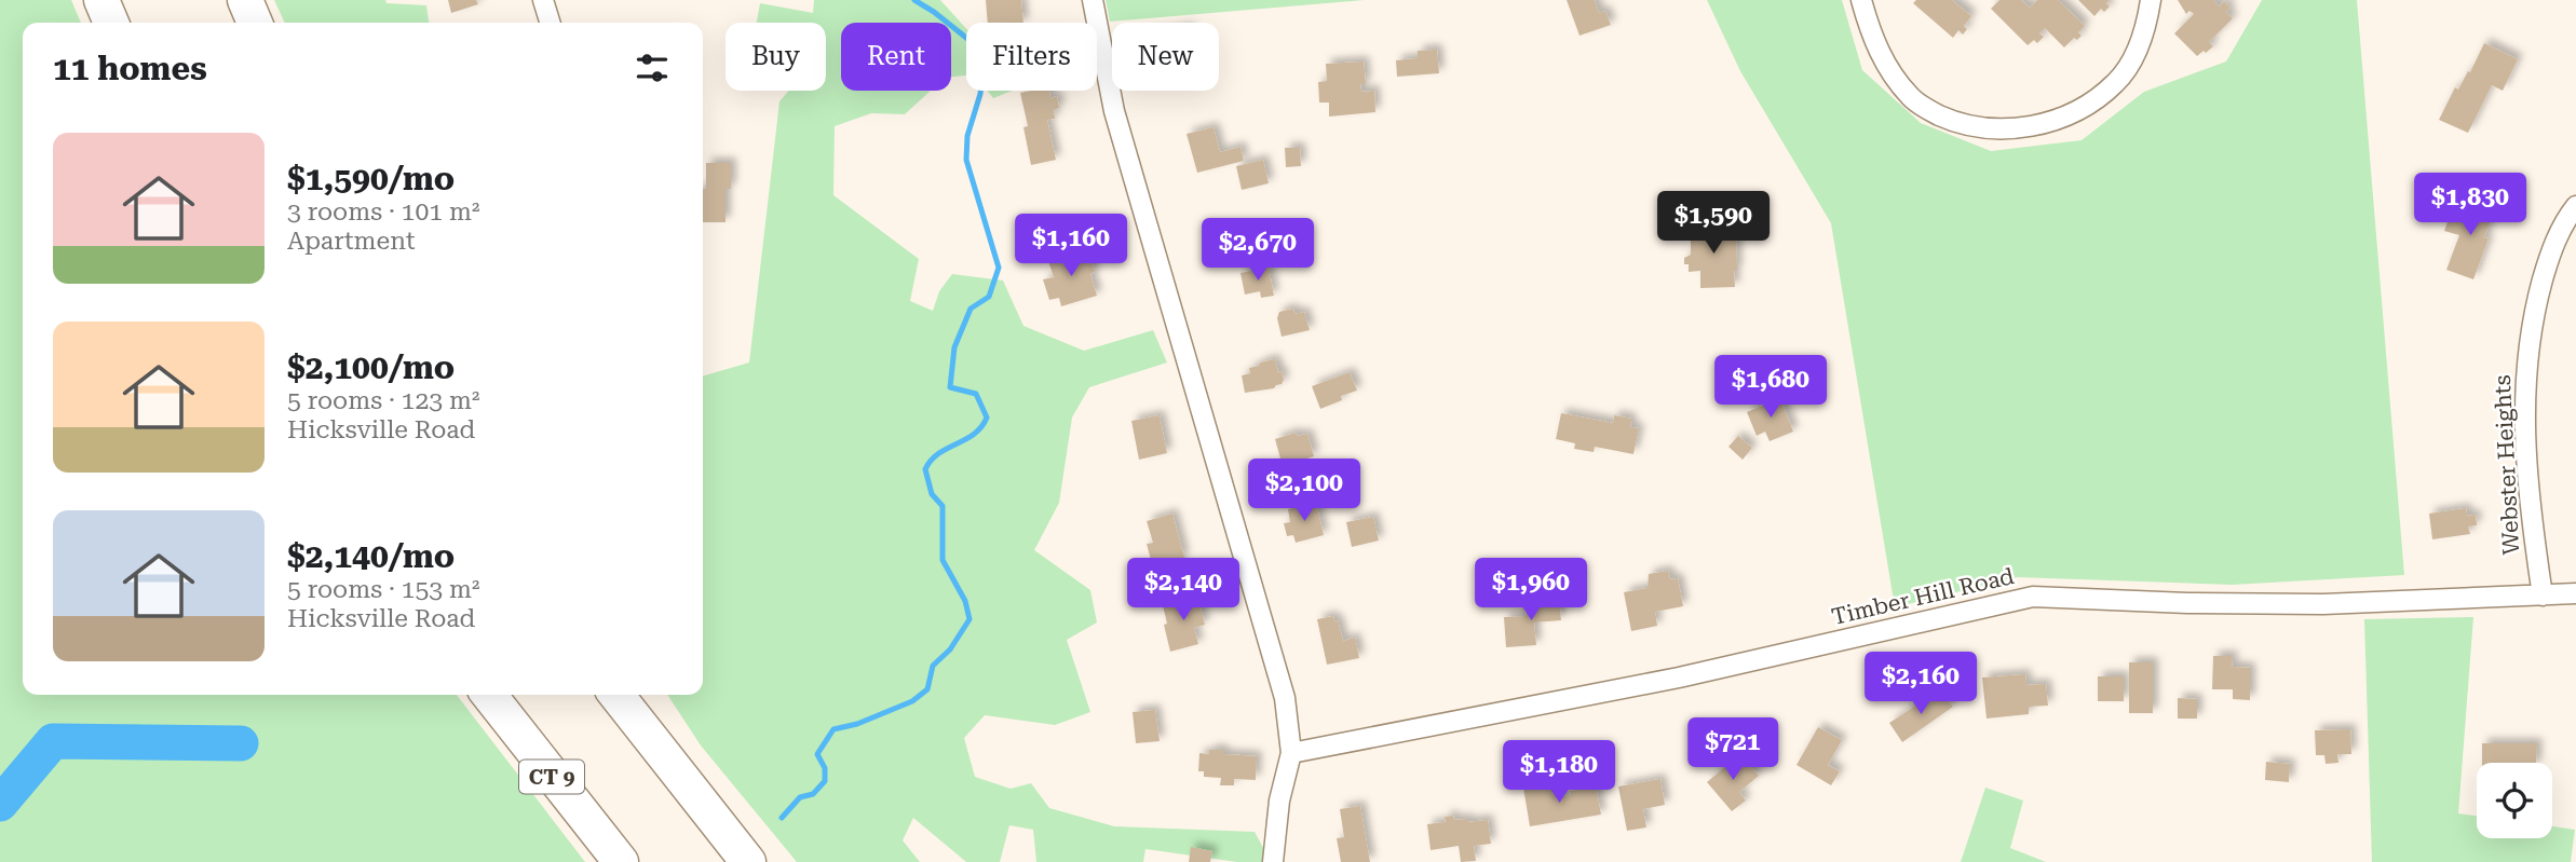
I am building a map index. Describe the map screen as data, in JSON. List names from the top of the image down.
{
  "streets": {
    "highway": ["CT 9"],
    "street": ["Webster Heights", "Timber Hill Road"]
  },
  "crossings": [
    ["Webster Heights", "Timber Hill Road"]
  ],
  "page": {
    "chip": [
      "Buy",
      "Rent",
      "Filters",
      "New"
    ],
    "heading": "11 homes",
    "list": [
      {
        "name": "$1,590/mo",
        "note": "3 rooms · 101 m² · Apartment"
      },
      {
        "name": "$2,100/mo",
        "note": "5 rooms · 123 m² · Hicksville Road"
      },
      {
        "name": "$2,140/mo",
        "note": "5 rooms · 153 m² · Hicksville Road"
      }
    ],
    "price": [
      "$1,830",
      "$1,590",
      "$1,160",
      "$2,670",
      "$1,680",
      "$2,100",
      "$2,140",
      "$1,960",
      "$2,160",
      "$721",
      "$1,180"
    ]
  }
}
